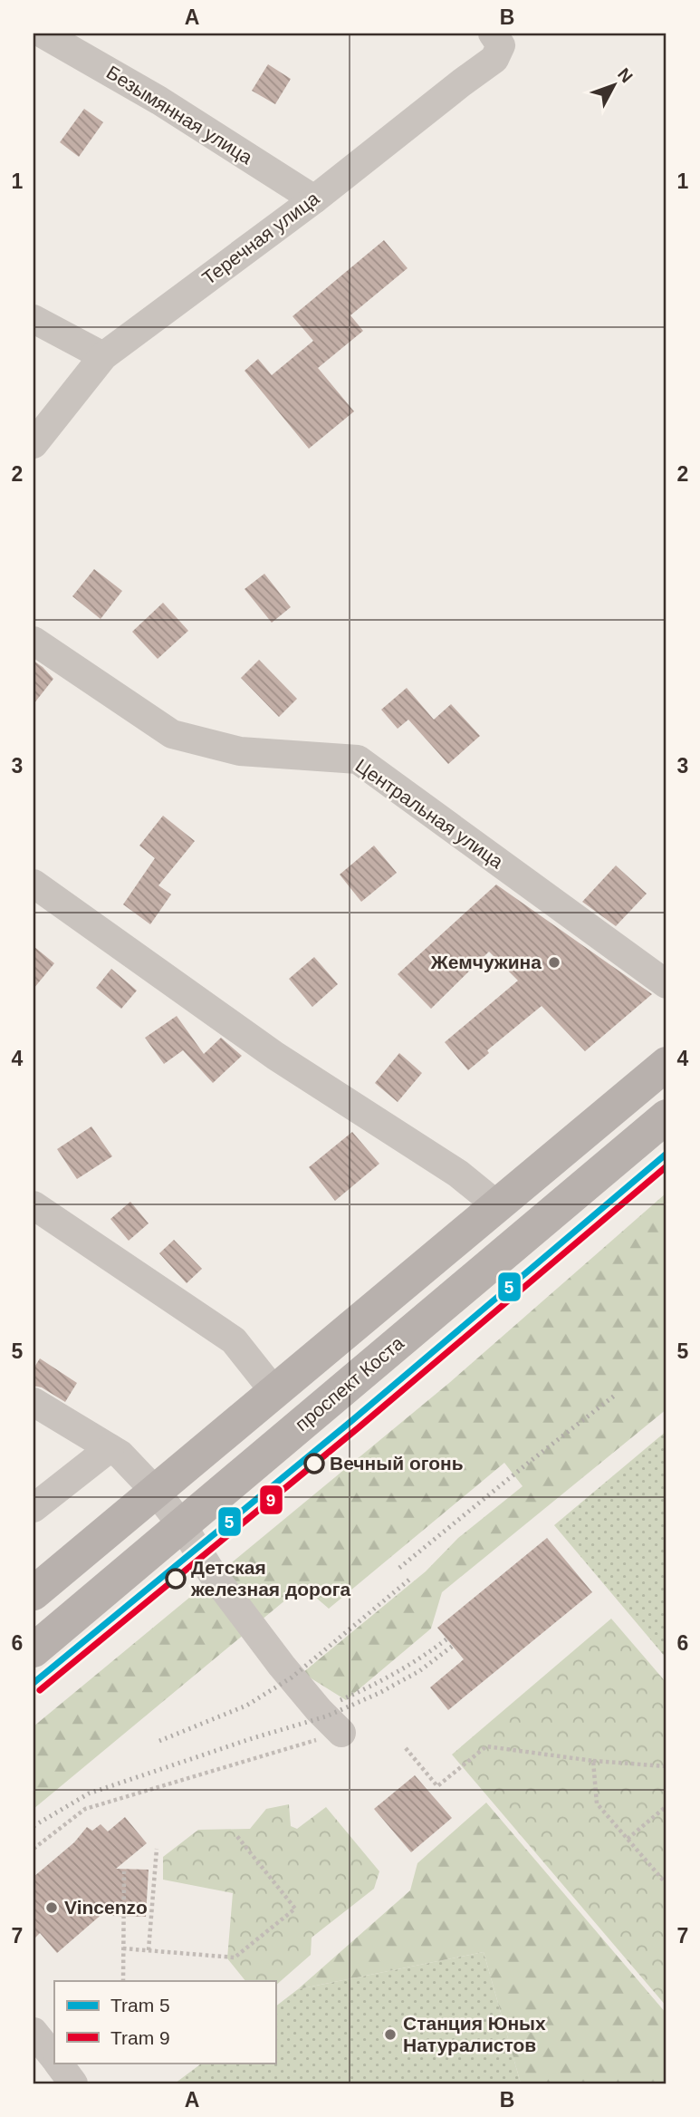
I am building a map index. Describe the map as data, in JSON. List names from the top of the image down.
{
  "streets": {
    "main road": ["проспект Коста"],
    "street": ["Безымянная улица", "Теречная улица", "Центральная улица"]
  },
  "crossings": [
    ["Безымянная улица", "Теречная улица"]
  ],
  "places": [
    "Жемчужина",
    "Вечный огонь",
    "Детская железная дорога",
    "Vincenzo",
    "Станция Юных Натуралистов"
  ],
  "lines": ["tram line 5", "tram line 9"],
  "legend": ["Tram 5", "Tram 9"],
  "north": "top right",
  "grid": {
    "columns": ["A", "B"],
    "rows": [
      "1",
      "2",
      "3",
      "4",
      "5",
      "6",
      "7"
    ]
  }
}
